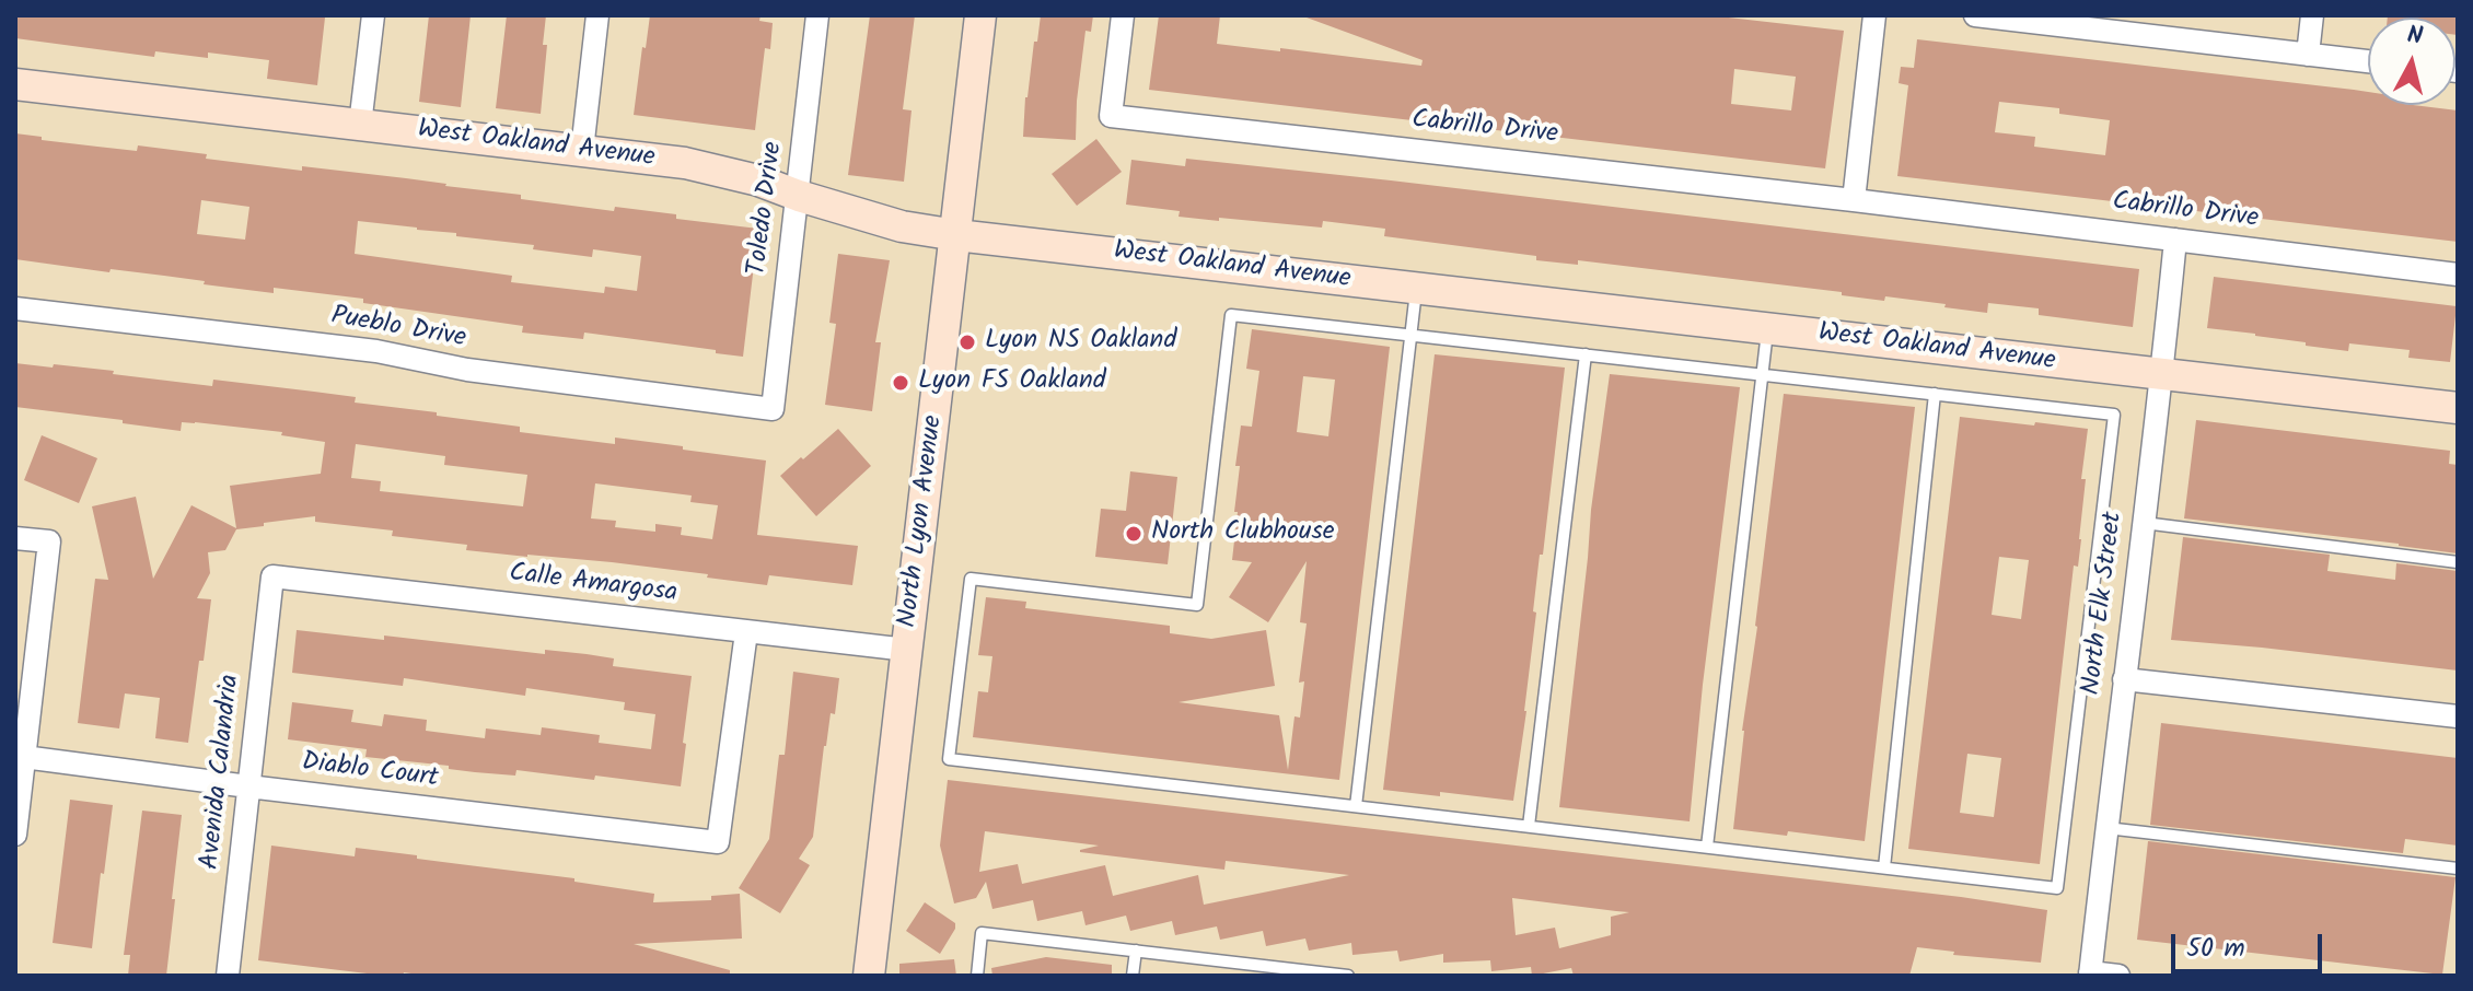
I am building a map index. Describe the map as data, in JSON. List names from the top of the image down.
{
  "streets": {
    "street": [
      "Cabrillo Drive",
      "West Oakland Avenue",
      "Toledo Drive",
      "Pueblo Drive",
      "North Lyon Avenue",
      "Calle Amargosa",
      "North Elk Street",
      "Avenida Calandria",
      "Diablo Court"
    ]
  },
  "crossings": [
    ["Cabrillo Drive", "North Elk Street"],
    ["West Oakland Avenue", "Toledo Drive"],
    ["West Oakland Avenue", "North Lyon Avenue"],
    ["West Oakland Avenue", "North Elk Street"],
    ["Toledo Drive", "Pueblo Drive"],
    ["North Lyon Avenue", "Calle Amargosa"],
    ["Calle Amargosa", "Avenida Calandria"],
    ["Calle Amargosa", "Diablo Court"],
    ["Avenida Calandria", "Diablo Court"]
  ],
  "places": ["Lyon NS Oakland", "Lyon FS Oakland", "North Clubhouse"],
  "scale_bar": "50 m",
  "north": "top"
}
